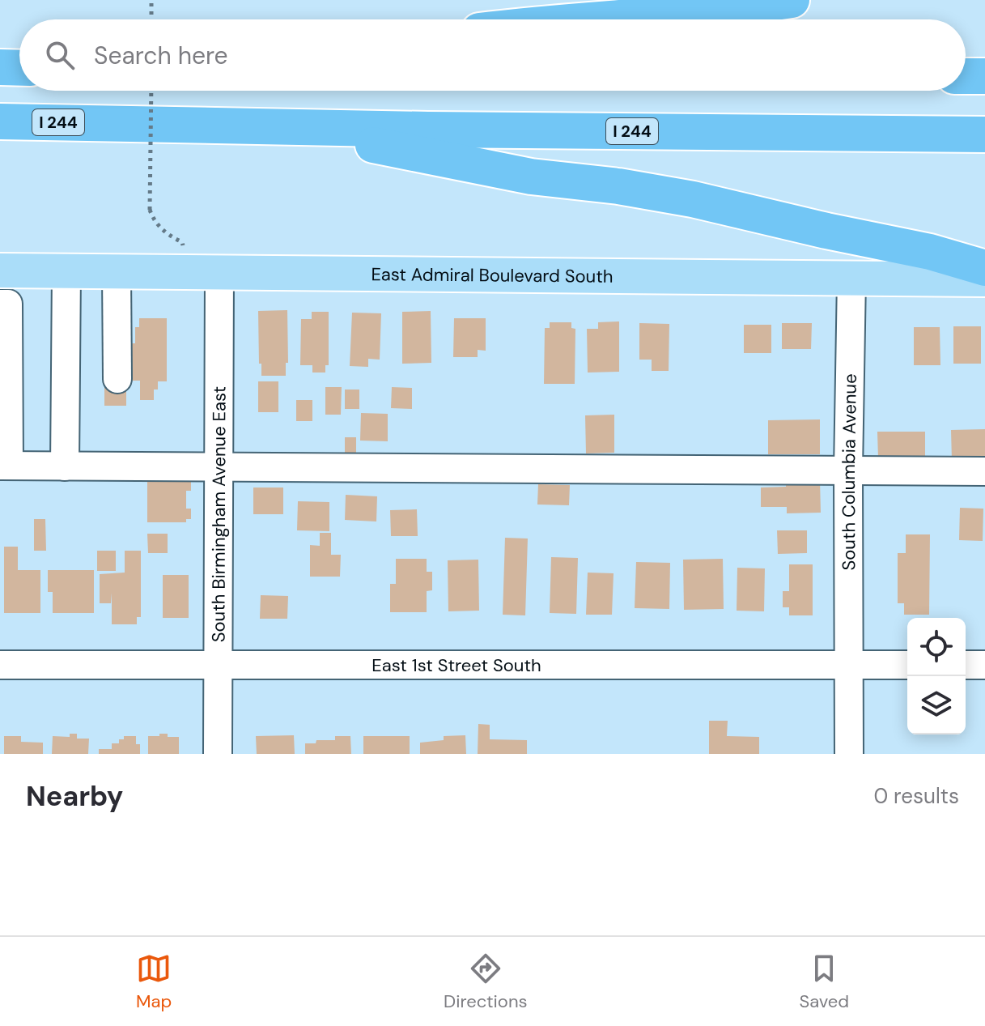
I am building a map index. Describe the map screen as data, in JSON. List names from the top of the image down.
{
  "streets": {
    "highway": ["I 244"],
    "main road": ["East Admiral Boulevard South"],
    "street": ["South Columbia Avenue", "South Birmingham Avenue East", "East 1st Street South"]
  },
  "crossings": [
    ["East Admiral Boulevard South", "South Columbia Avenue"],
    ["East Admiral Boulevard South", "South Birmingham Avenue East"],
    ["South Columbia Avenue", "East 1st Street South"],
    ["South Birmingham Avenue East", "East 1st Street South"]
  ],
  "page": {
    "search": "Search here",
    "heading": ["Nearby", "0 results"],
    "nav": ["Map", "Directions", "Saved"]
  }
}
